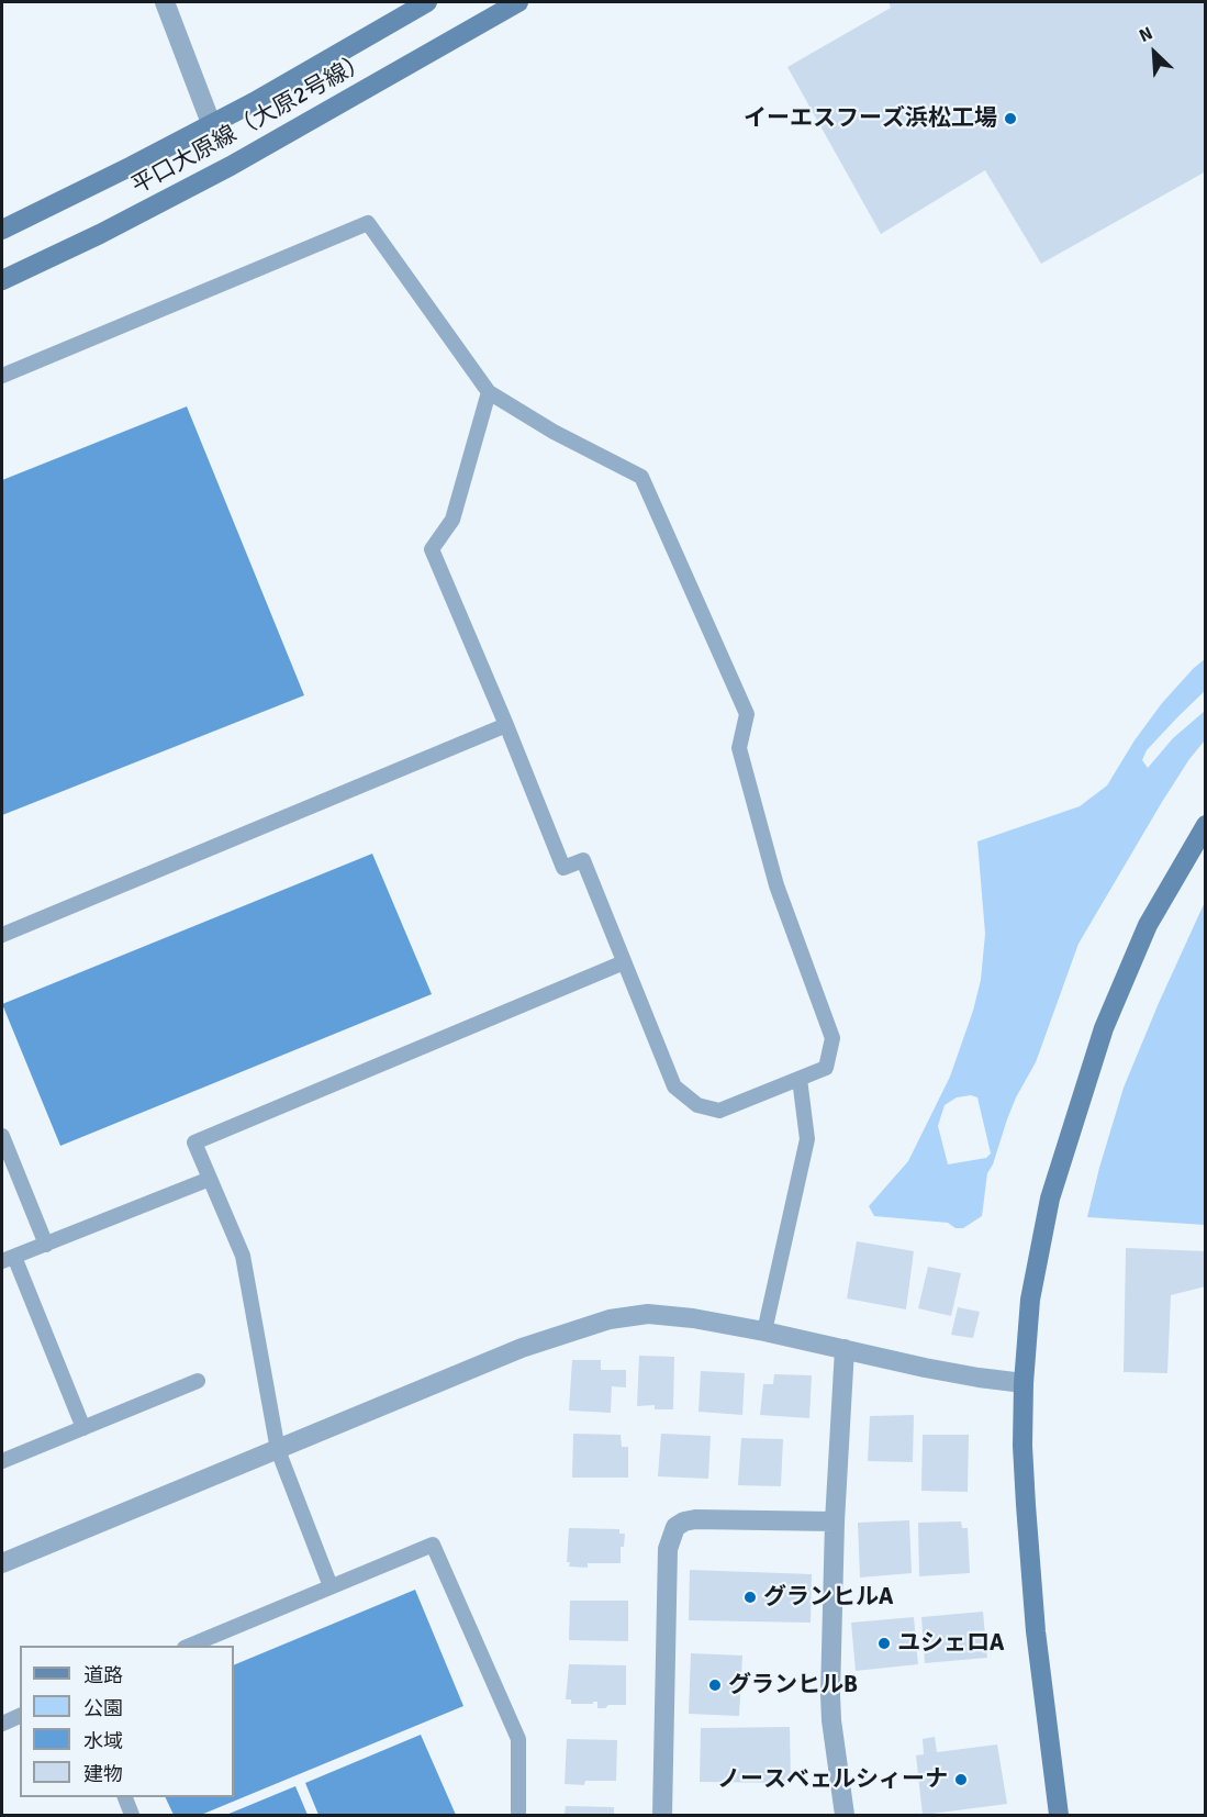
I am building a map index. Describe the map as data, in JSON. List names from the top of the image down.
{
  "streets": {
    "street": ["平口大原線（大原2号線）"]
  },
  "places": [
    "イーエスフーズ浜松工場",
    "グランヒルA",
    "ユシェロA",
    "グランヒルB",
    "ノースベェルシィーナ"
  ],
  "legend": [
    "道路",
    "公園",
    "水域",
    "建物"
  ],
  "north": "top left"
}
